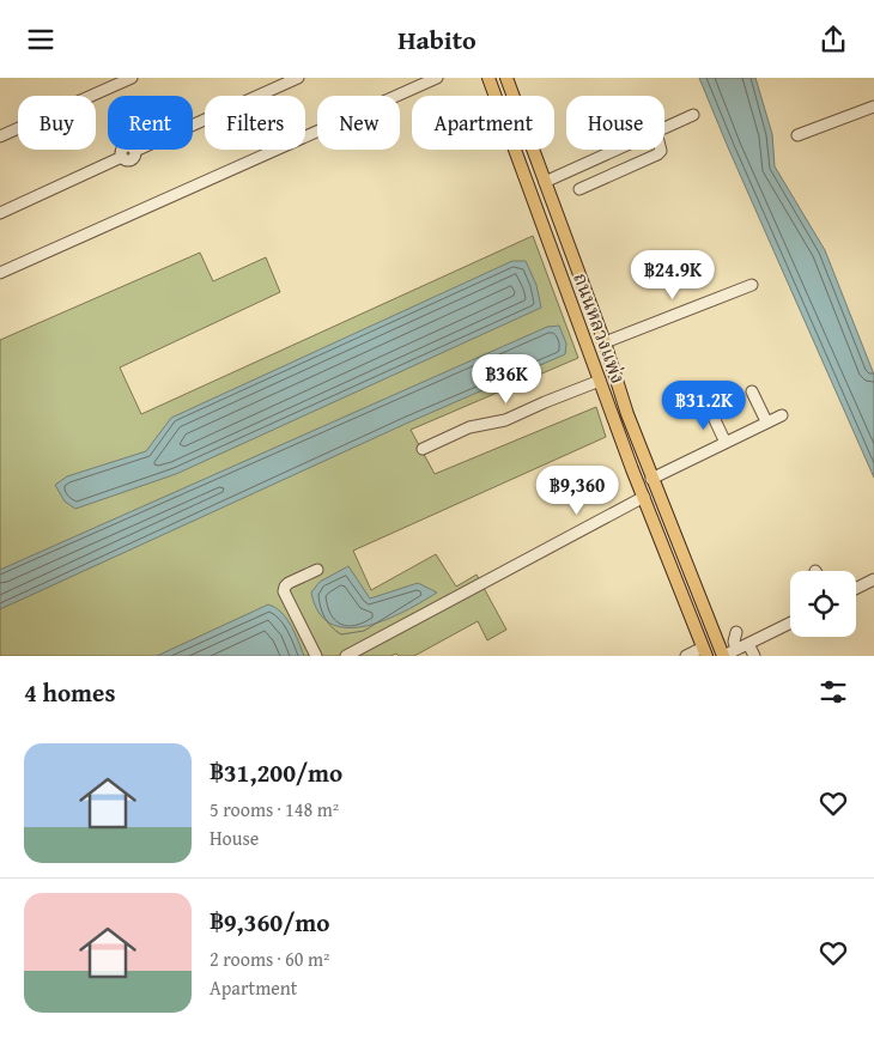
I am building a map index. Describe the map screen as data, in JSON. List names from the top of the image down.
{
  "streets": {
    "main road": ["ถนนหลวงแพ่ง"]
  },
  "page": {
    "header": "Habito",
    "chip": [
      "Buy",
      "Rent",
      "Filters",
      "New",
      "Apartment",
      "House"
    ],
    "price": [
      "฿24.9K",
      "฿36K",
      "฿31.2K",
      "฿9,360"
    ],
    "heading": "4 homes",
    "list": [
      {
        "name": "฿31,200/mo",
        "note": "5 rooms · 148 m² · House"
      },
      {
        "name": "฿9,360/mo",
        "note": "2 rooms · 60 m² · Apartment"
      }
    ]
  }
}
